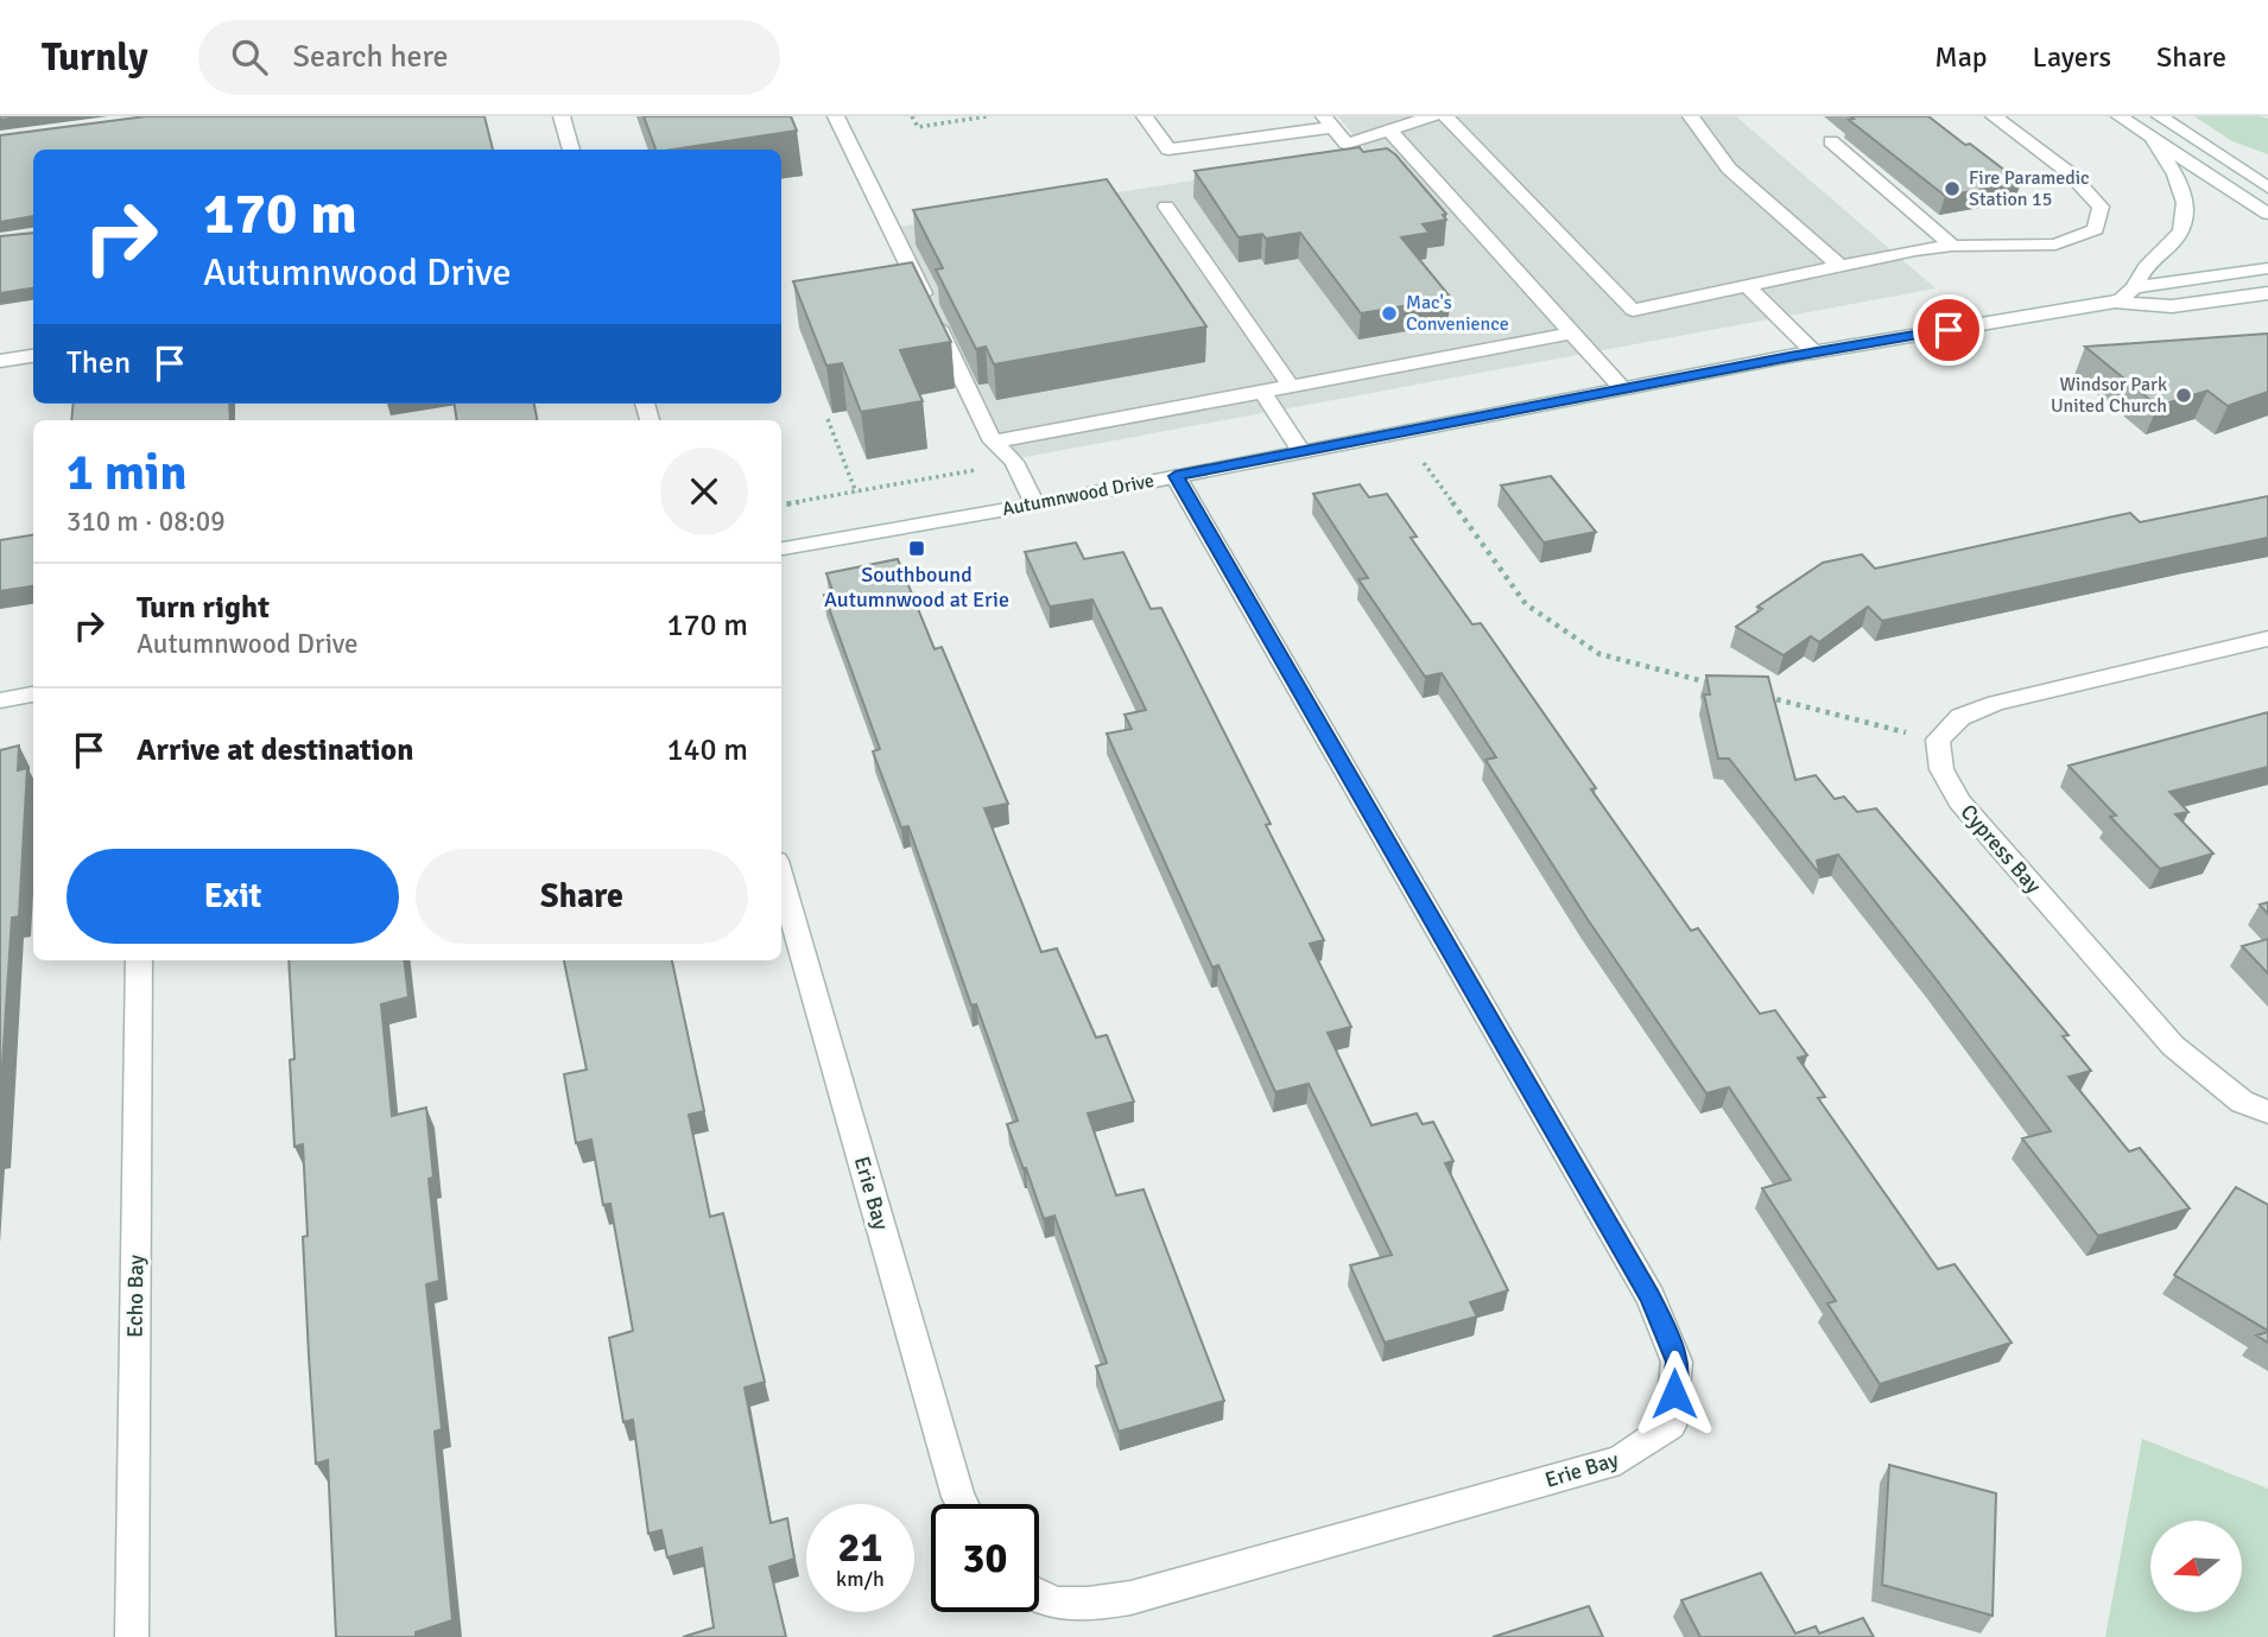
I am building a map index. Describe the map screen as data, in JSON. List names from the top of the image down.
{
  "streets": {
    "street": [
      "Autumnwood Drive",
      "Cypress Bay",
      "Erie Bay",
      "Echo Bay"
    ]
  },
  "crossings": [
    ["Autumnwood Drive", "Erie Bay"]
  ],
  "places": {
    "other": ["Fire Paramedic Station 15", "Mac's Convenience", "Windsor Park United Church"],
    "transit": ["Southbound Autumnwood at Erie"]
  },
  "north": "left",
  "page": {
    "header": "Turnly",
    "search": "Search here",
    "nav": ["Map", "Layers", "Share"],
    "turn": ["170 m", "Autumnwood Drive"],
    "then": "Then",
    "heading": ["1 min", "310 m · 08:09"],
    "list": [
      {
        "name": "Turn right",
        "note": "Autumnwood Drive",
        "value": "170 m"
      },
      {
        "name": "Arrive at destination",
        "value": "140 m"
      }
    ],
    "buttons": ["Exit", "Share"],
    "speed": "21 km/h",
    "limit": "30"
  }
}
